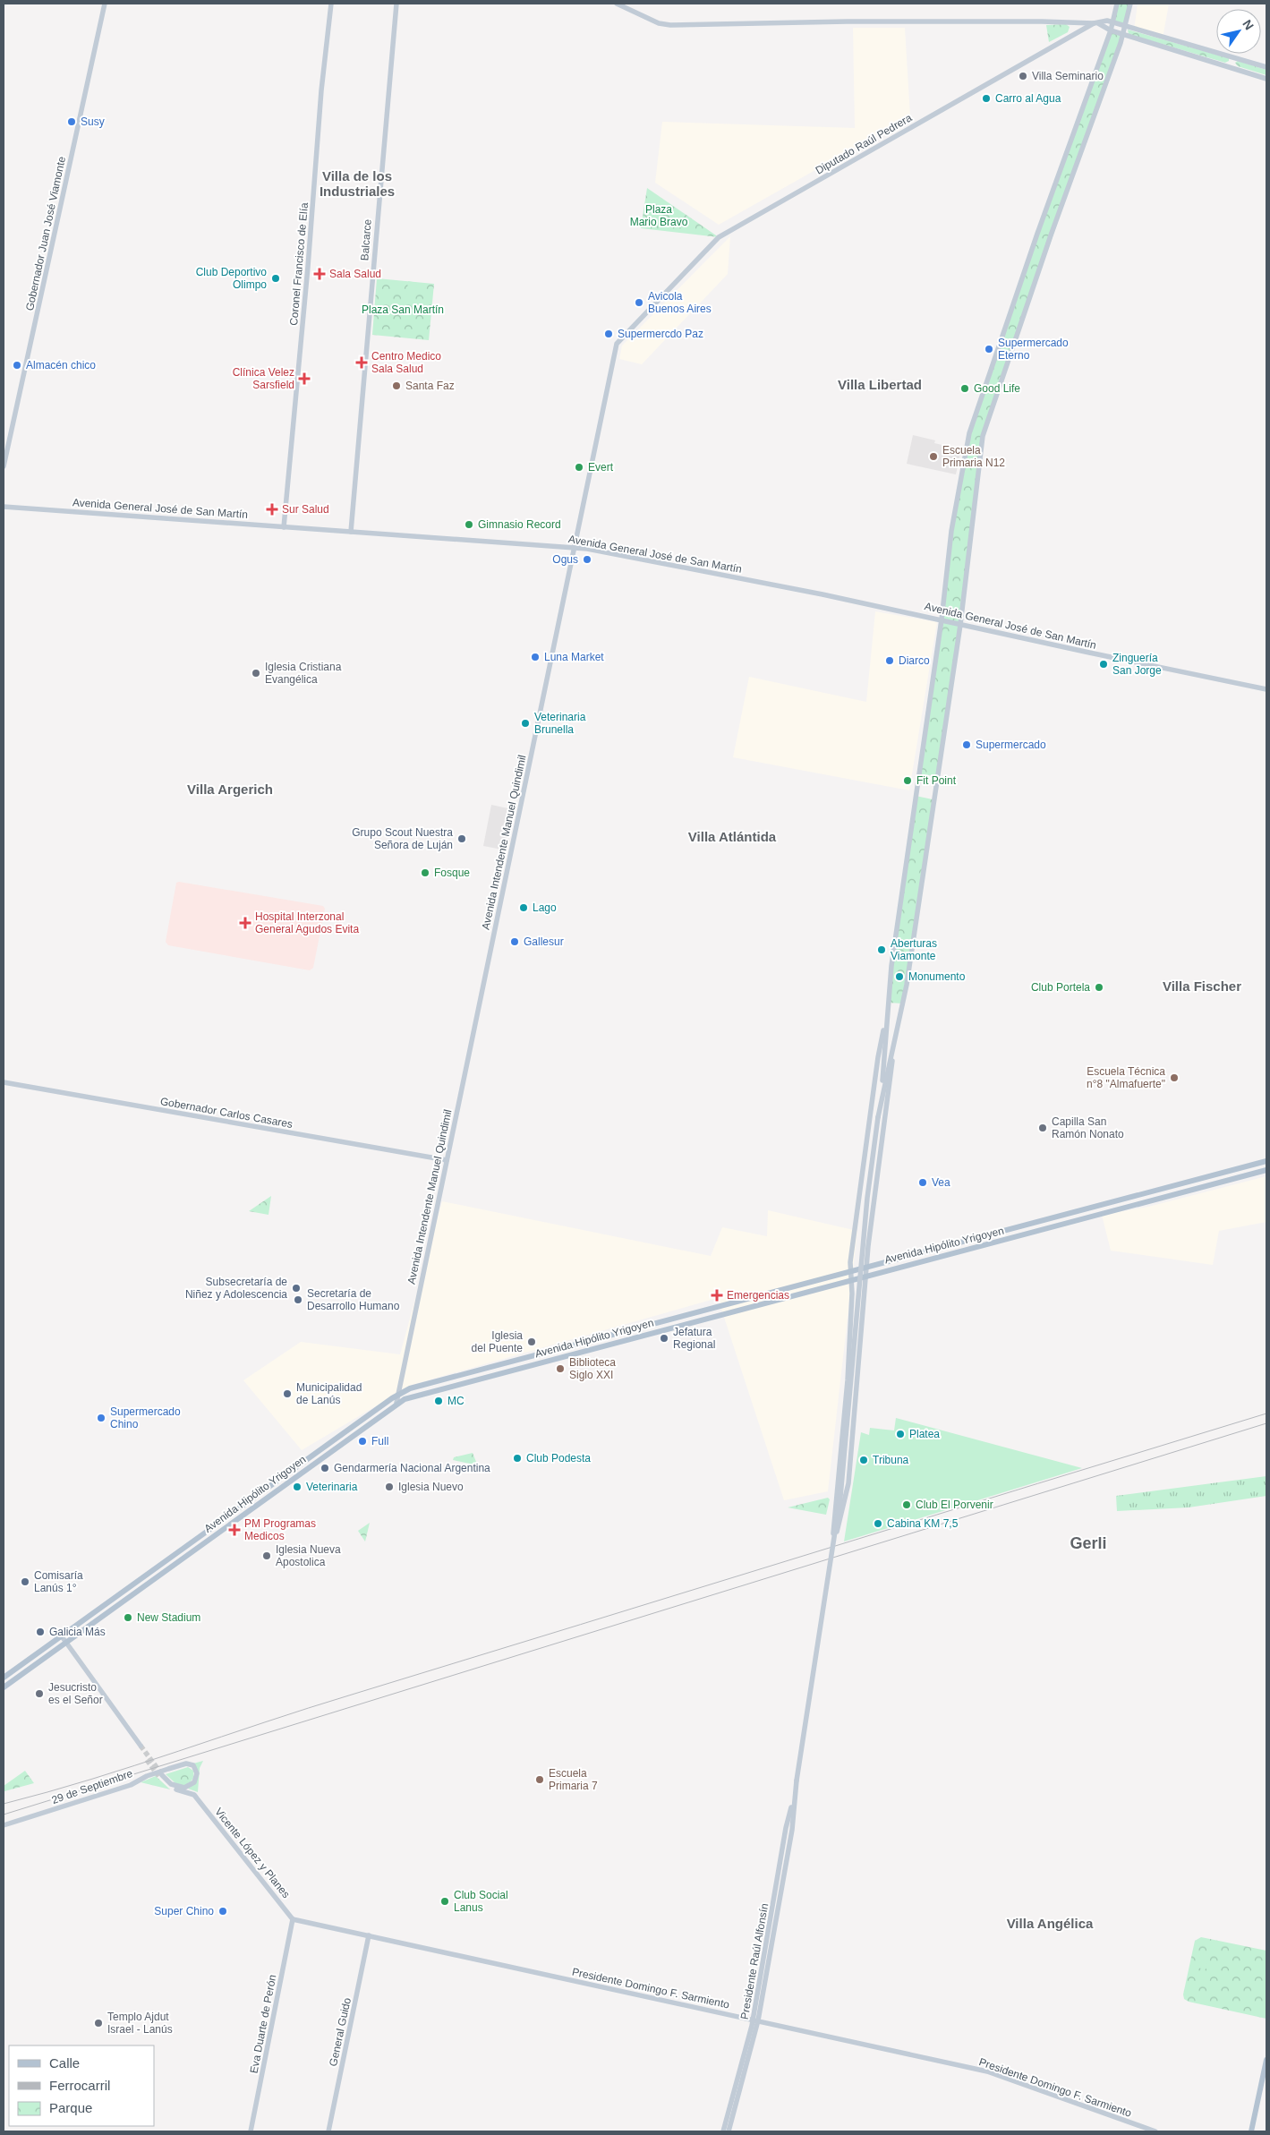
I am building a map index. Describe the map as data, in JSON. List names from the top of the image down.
{
  "streets": {
    "main road": [
      "Diputado Raúl Pedrera",
      "Gobernador Juan José Viamonte",
      "Balcarce",
      "Coronel Francisco de Elía",
      "Avenida General José de San Martín",
      "Avenida Intendente Manuel Quindimil",
      "Gobernador Carlos Casares",
      "Avenida Hipólito Yrigoyen",
      "29 de Septiembre",
      "Vicente López y Planes",
      "Presidente Raúl Alfonsín",
      "Presidente Domingo F. Sarmiento",
      "Eva Duarte de Perón",
      "General Guido"
    ]
  },
  "crossings": [
    ["Diputado Raúl Pedrera", "Avenida Intendente Manuel Quindimil"],
    ["Balcarce", "Avenida General José de San Martín"],
    ["Coronel Francisco de Elía", "Avenida General José de San Martín"],
    ["Avenida General José de San Martín", "Avenida Intendente Manuel Quindimil"],
    ["Avenida Intendente Manuel Quindimil", "Gobernador Carlos Casares"],
    ["Avenida Intendente Manuel Quindimil", "Avenida Hipólito Yrigoyen"],
    ["29 de Septiembre", "Vicente López y Planes"],
    ["Vicente López y Planes", "Presidente Domingo F. Sarmiento"],
    ["Vicente López y Planes", "Eva Duarte de Perón"],
    ["Presidente Raúl Alfonsín", "Presidente Domingo F. Sarmiento"],
    ["Presidente Domingo F. Sarmiento", "Eva Duarte de Perón"],
    ["Presidente Domingo F. Sarmiento", "General Guido"]
  ],
  "districts": [
    "Villa de los Industriales",
    "Villa Libertad",
    "Villa Argerich",
    "Villa Atlántida",
    "Villa Fischer",
    "Gerli",
    "Villa Angélica"
  ],
  "parks": ["Plaza Mario Bravo", "Plaza San Martín"],
  "places": {
    "other": [
      "Villa Seminario",
      "Carro al Agua",
      "Susy",
      "Club Deportivo Olimpo",
      "Avicola Buenos Aires",
      "Supermercdo Paz",
      "Supermercado Eterno",
      "Almacén chico",
      "Santa Faz",
      "Good Life",
      "Escuela Primaria N12",
      "Evert",
      "Gimnasio Record",
      "Ogus",
      "Luna Market",
      "Diarco",
      "Zinguería San Jorge",
      "Iglesia Cristiana Evangélica",
      "Veterinaria Brunella",
      "Supermercado",
      "Fit Point",
      "Grupo Scout Nuestra Señora de Luján",
      "Fosque",
      "Lago",
      "Gallesur",
      "Aberturas Viamonte",
      "Monumento",
      "Club Portela",
      "Escuela Técnica n°8 \"Almafuerte\"",
      "Capilla San Ramón Nonato",
      "Vea",
      "Subsecretaría de Niñez y Adolescencia",
      "Secretaría de Desarrollo Humano",
      "Jefatura Regional",
      "Iglesia del Puente",
      "Biblioteca Siglo XXI",
      "Municipalidad de Lanús",
      "MC",
      "Supermercado Chino",
      "Platea",
      "Full",
      "Club Podesta",
      "Tribuna",
      "Gendarmería Nacional Argentina",
      "Veterinaria",
      "Iglesia Nuevo",
      "Club El Porvenir",
      "Cabina KM 7,5",
      "Iglesia Nueva Apostolica",
      "Comisaría Lanús 1°",
      "New Stadium",
      "Galicia Más",
      "Jesucristo es el Señor",
      "Escuela Primaria 7",
      "Club Social Lanus",
      "Super Chino",
      "Templo Ajdut Israel - Lanús"
    ],
    "health": [
      "Sala Salud",
      "Centro Medico Sala Salud",
      "Clínica Velez Sarsfield",
      "Sur Salud",
      "Hospital Interzonal General Agudos Evita",
      "Emergencias",
      "PM Programas Medicos"
    ]
  },
  "legend": ["Calle", "Ferrocarril", "Parque"],
  "north": "top right"
}
